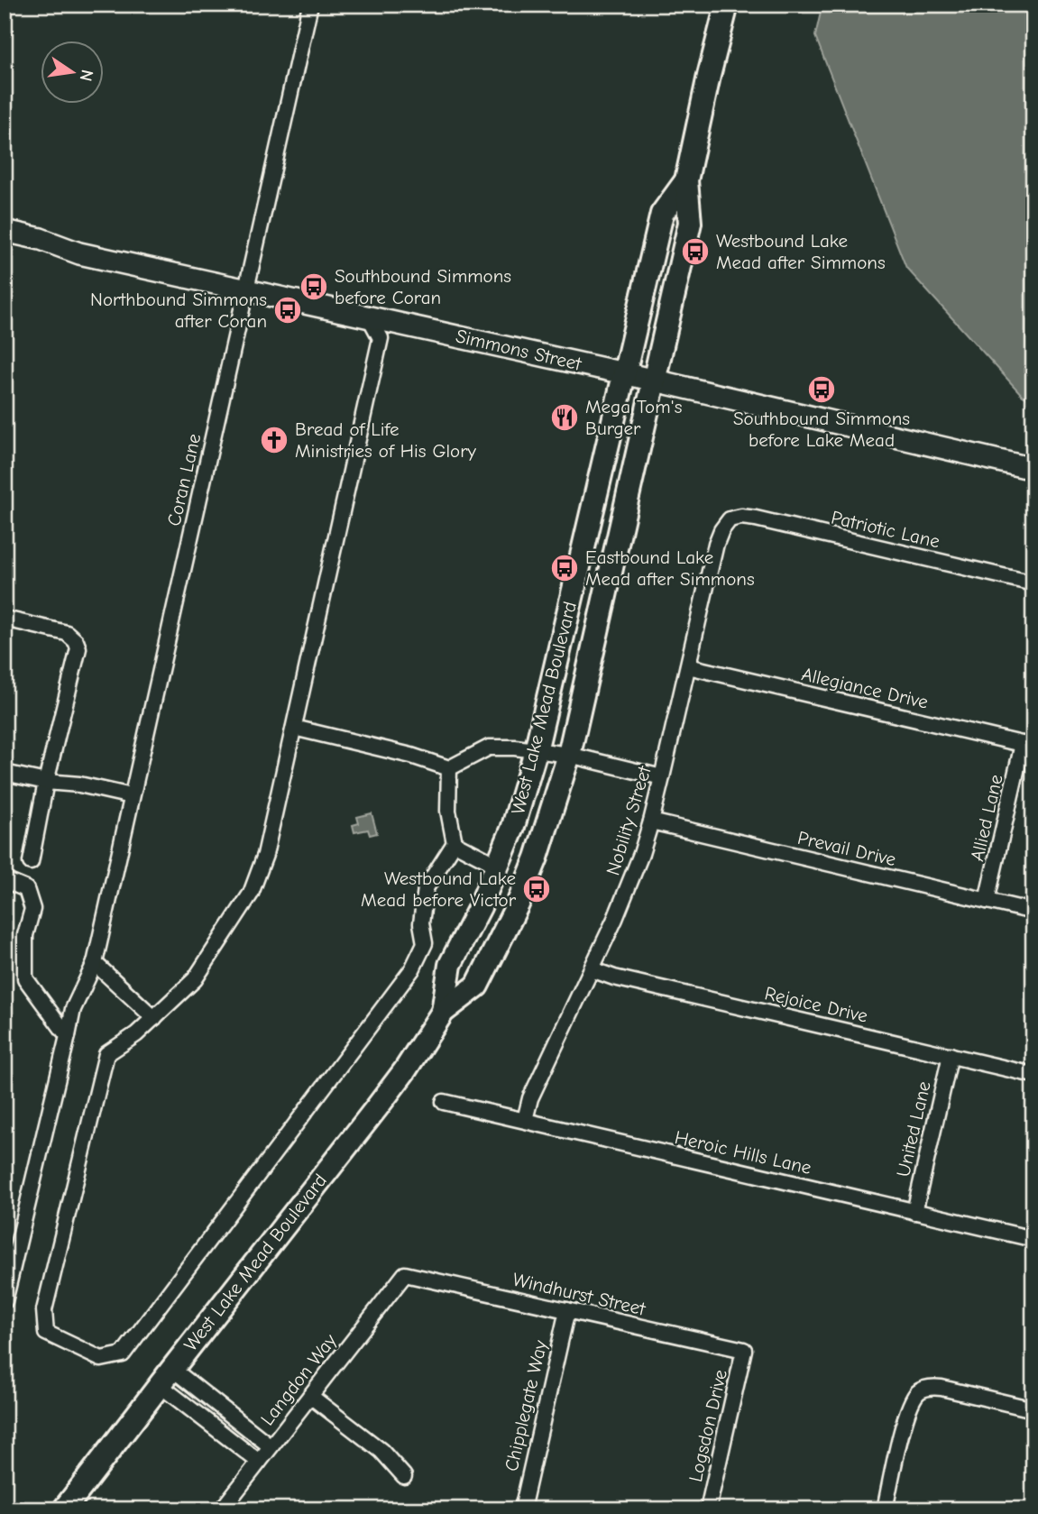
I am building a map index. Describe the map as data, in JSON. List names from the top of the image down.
{
  "streets": {
    "main road": ["Simmons Street", "West Lake Mead Boulevard"],
    "street": [
      "Coran Lane",
      "Patriotic Lane",
      "Allegiance Drive",
      "Allied Lane",
      "Nobility Street",
      "Prevail Drive",
      "Rejoice Drive",
      "United Lane",
      "Heroic Hills Lane",
      "Windhurst Street",
      "Langdon Way",
      "Chipplegate Way",
      "Logsdon Drive"
    ]
  },
  "crossings": [
    ["Simmons Street", "Coran Lane"],
    ["Simmons Street", "West Lake Mead Boulevard"],
    ["Patriotic Lane", "Nobility Street"],
    ["Allegiance Drive", "Allied Lane"],
    ["Allegiance Drive", "Nobility Street"],
    ["Allied Lane", "Prevail Drive"],
    ["Nobility Street", "Prevail Drive"],
    ["Nobility Street", "Rejoice Drive"],
    ["Nobility Street", "Heroic Hills Lane"],
    ["Rejoice Drive", "United Lane"],
    ["United Lane", "Heroic Hills Lane"],
    ["Windhurst Street", "Langdon Way"],
    ["Windhurst Street", "Chipplegate Way"],
    ["Windhurst Street", "Logsdon Drive"]
  ],
  "places": {
    "bus stop": [
      "Westbound Lake Mead after Simmons",
      "Southbound Simmons before Coran",
      "Northbound Simmons after Coran",
      "Southbound Simmons before Lake Mead",
      "Eastbound Lake Mead after Simmons",
      "Westbound Lake Mead before Victor"
    ],
    "restaurant": ["Mega Tom's Burger"],
    "church": ["Bread of Life Ministries of His Glory"]
  },
  "north": "right"
}
